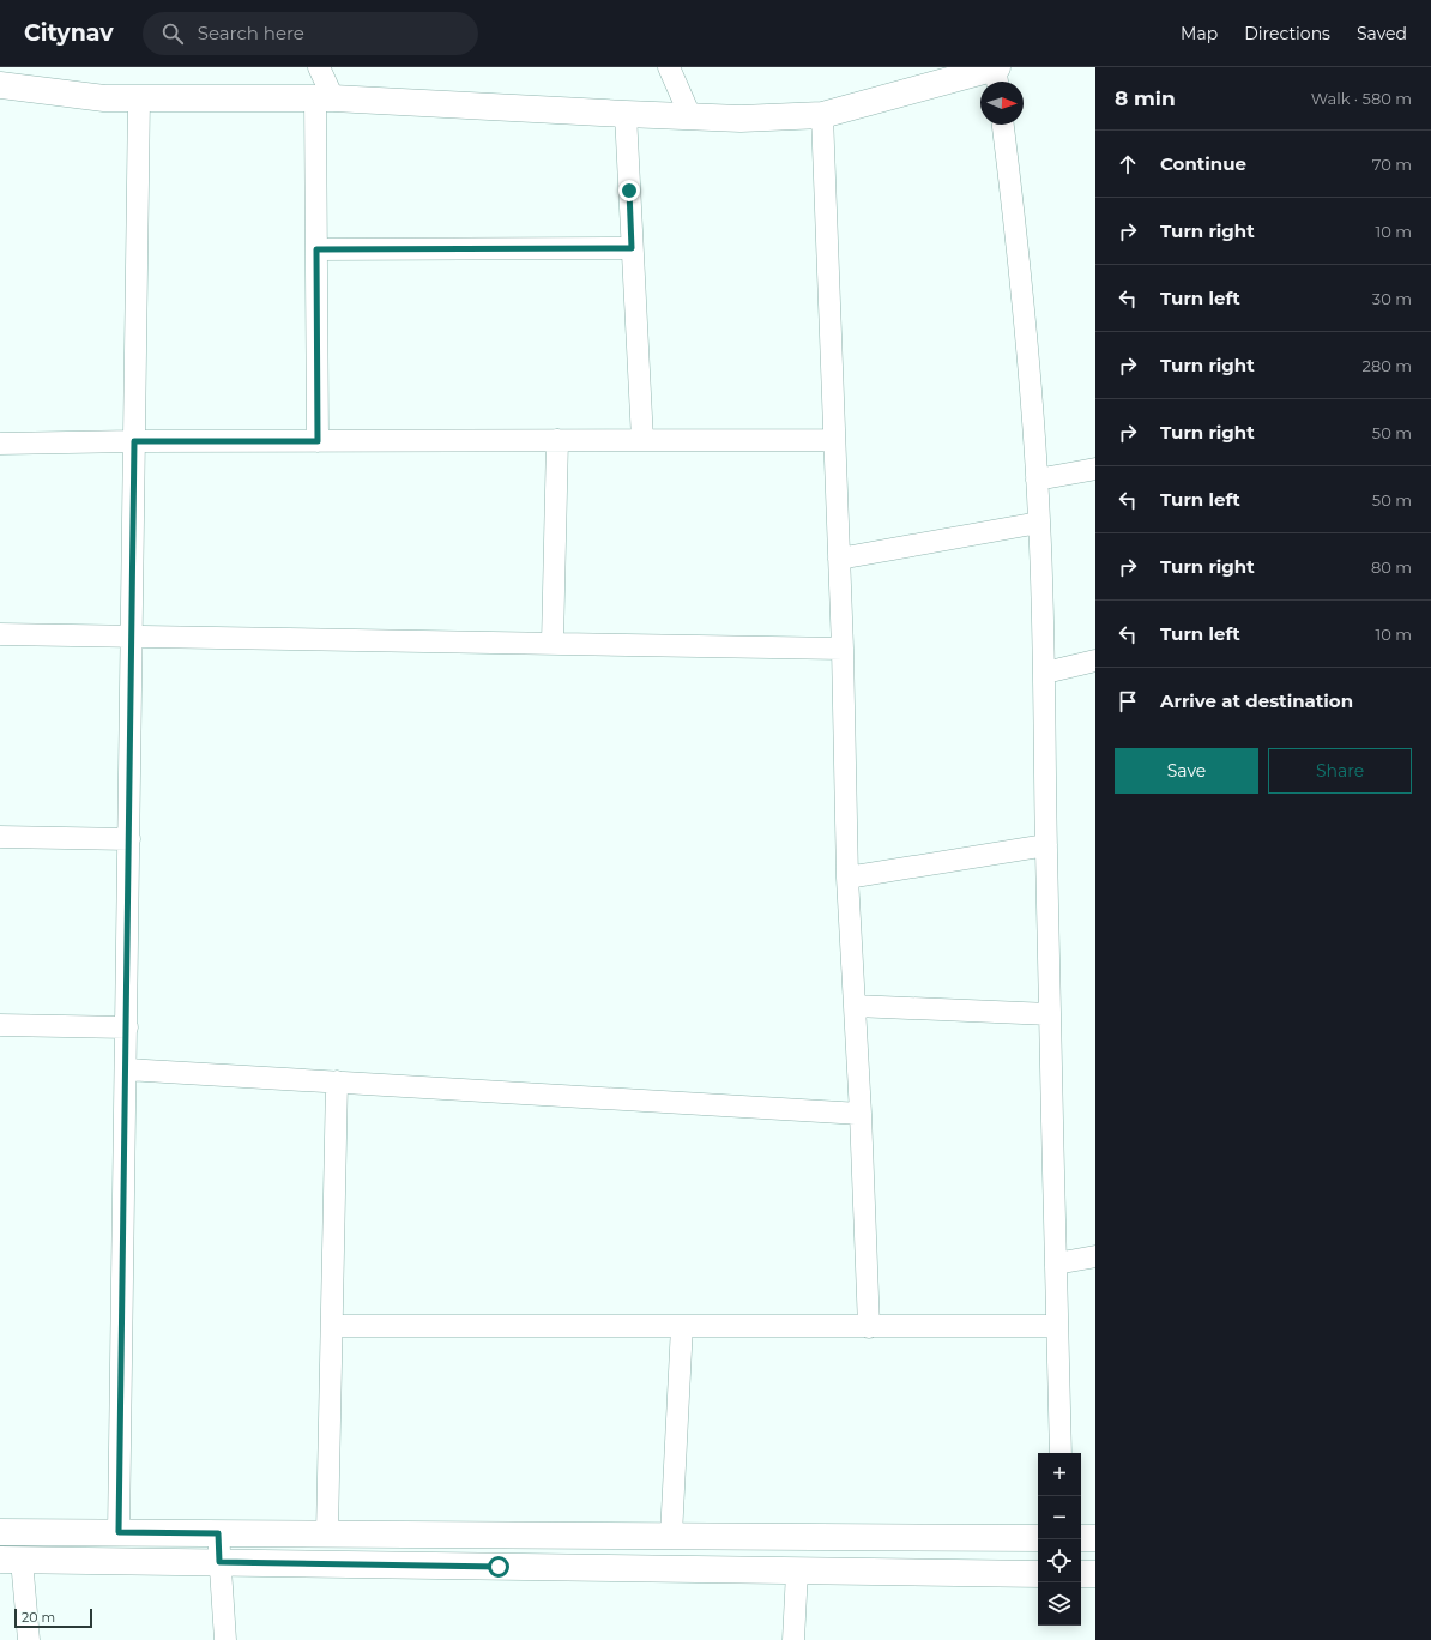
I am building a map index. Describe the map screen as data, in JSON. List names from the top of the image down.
{
  "scale_bar": "20 m",
  "north": "right",
  "page": {
    "header": "Citynav",
    "search": "Search here",
    "nav": ["Map", "Directions", "Saved"],
    "heading": ["8 min", "Walk · 580 m"],
    "list": [
      ["Continue", "70 m"],
      ["Turn right", "10 m"],
      ["Turn left", "30 m"],
      ["Turn right", "280 m"],
      ["Turn right", "50 m"],
      ["Turn left", "50 m"],
      ["Turn right", "80 m"],
      ["Turn left", "10 m"],
      "Arrive at destination"
    ],
    "buttons": ["Save", "Share"],
    "map_buttons": ["+", "−"],
    "scale": "20 m"
  }
}
